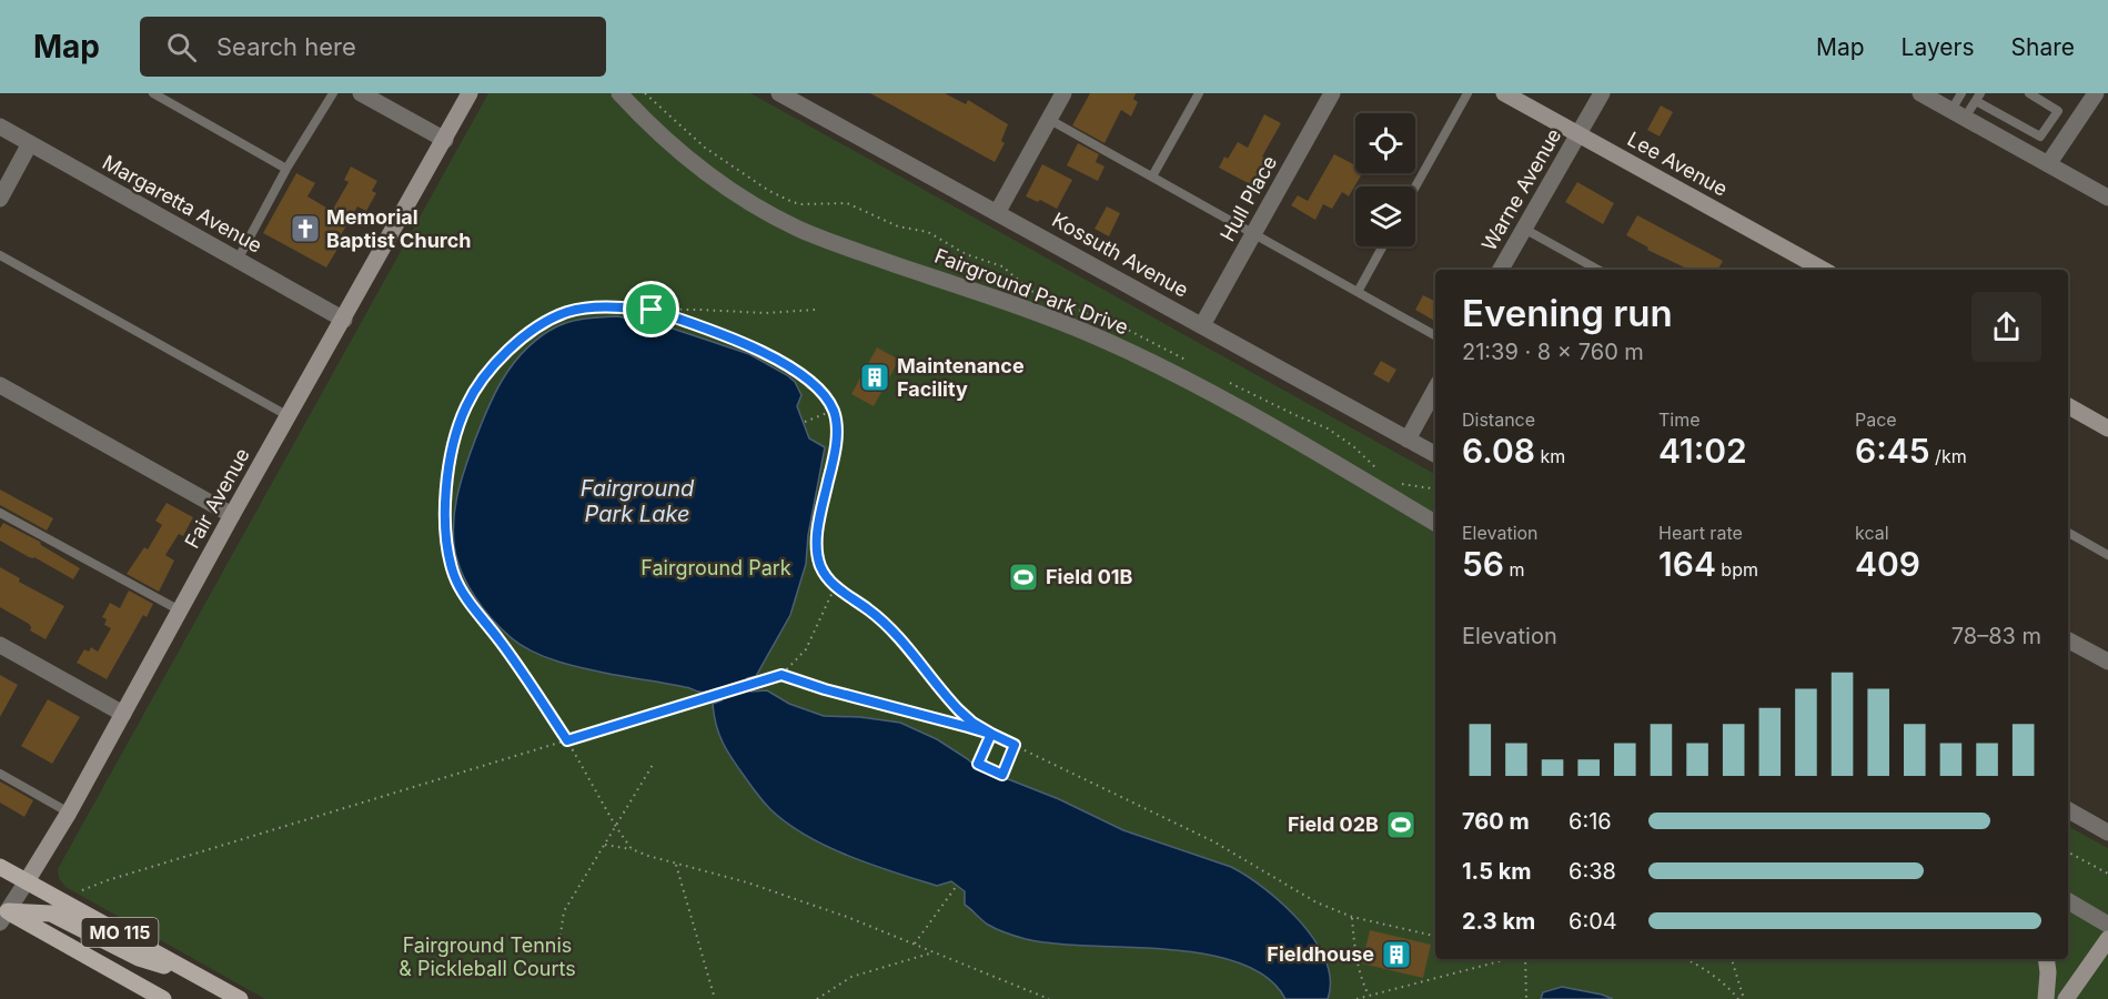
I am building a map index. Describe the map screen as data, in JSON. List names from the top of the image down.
{
  "streets": {
    "main road": ["MO 115"],
    "street": [
      "Lee Avenue",
      "Warne Avenue",
      "Hull Place",
      "Margaretta Avenue",
      "Kossuth Avenue",
      "Fairground Park Drive",
      "Fair Avenue"
    ]
  },
  "crossings": [
    ["Lee Avenue", "Warne Avenue"],
    ["Hull Place", "Kossuth Avenue"],
    ["Margaretta Avenue", "Fair Avenue"],
    ["Fair Avenue", "MO 115"]
  ],
  "water": ["Fairground Park Lake"],
  "parks": ["Fairground Park", "Fairground Tennis & Pickleball Courts"],
  "places": {
    "church": ["Memorial Baptist Church"],
    "building": ["Maintenance Facility", "Fieldhouse"],
    "sports": ["Field 01B", "Field 02B"]
  },
  "page": {
    "header": "Map",
    "search": "Search here",
    "nav": ["Map", "Layers", "Share"],
    "heading": ["Evening run", "21:39 · 8 × 760 m"],
    "stats": [
      ["Distance", "6.08 km"],
      ["Time", "41:02"],
      ["Pace", "6:45 /km"],
      ["Elevation", "56 m"],
      ["Heart rate", "164 bpm"],
      ["kcal", "409"]
    ],
    "chart": ["Elevation", "78–83 m"],
    "list": [
      {
        "name": "760 m",
        "note": "6:16"
      },
      {
        "name": "1.5 km",
        "note": "6:38"
      },
      {
        "name": "2.3 km",
        "note": "6:04"
      }
    ]
  }
}
